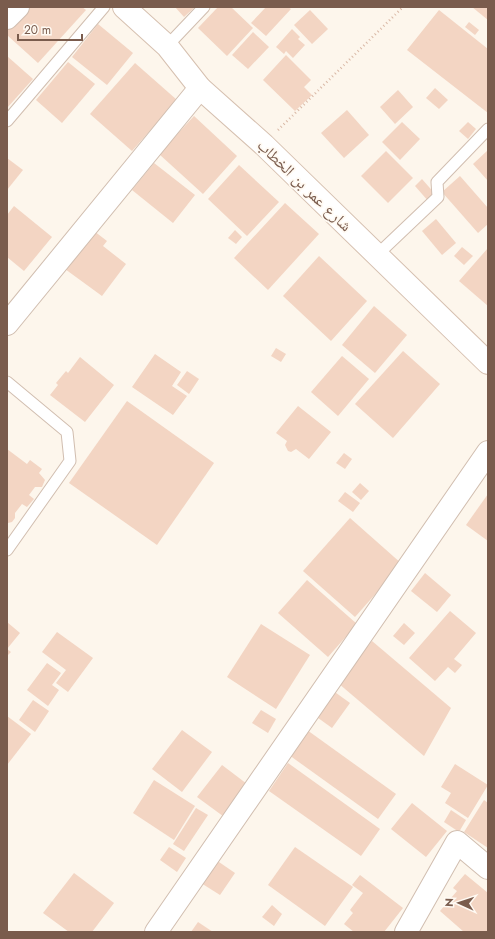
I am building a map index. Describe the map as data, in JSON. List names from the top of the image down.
{
  "streets": {
    "street": ["شارع عمر بن الخطاب"]
  },
  "scale_bar": "20 m",
  "north": "left"
}
